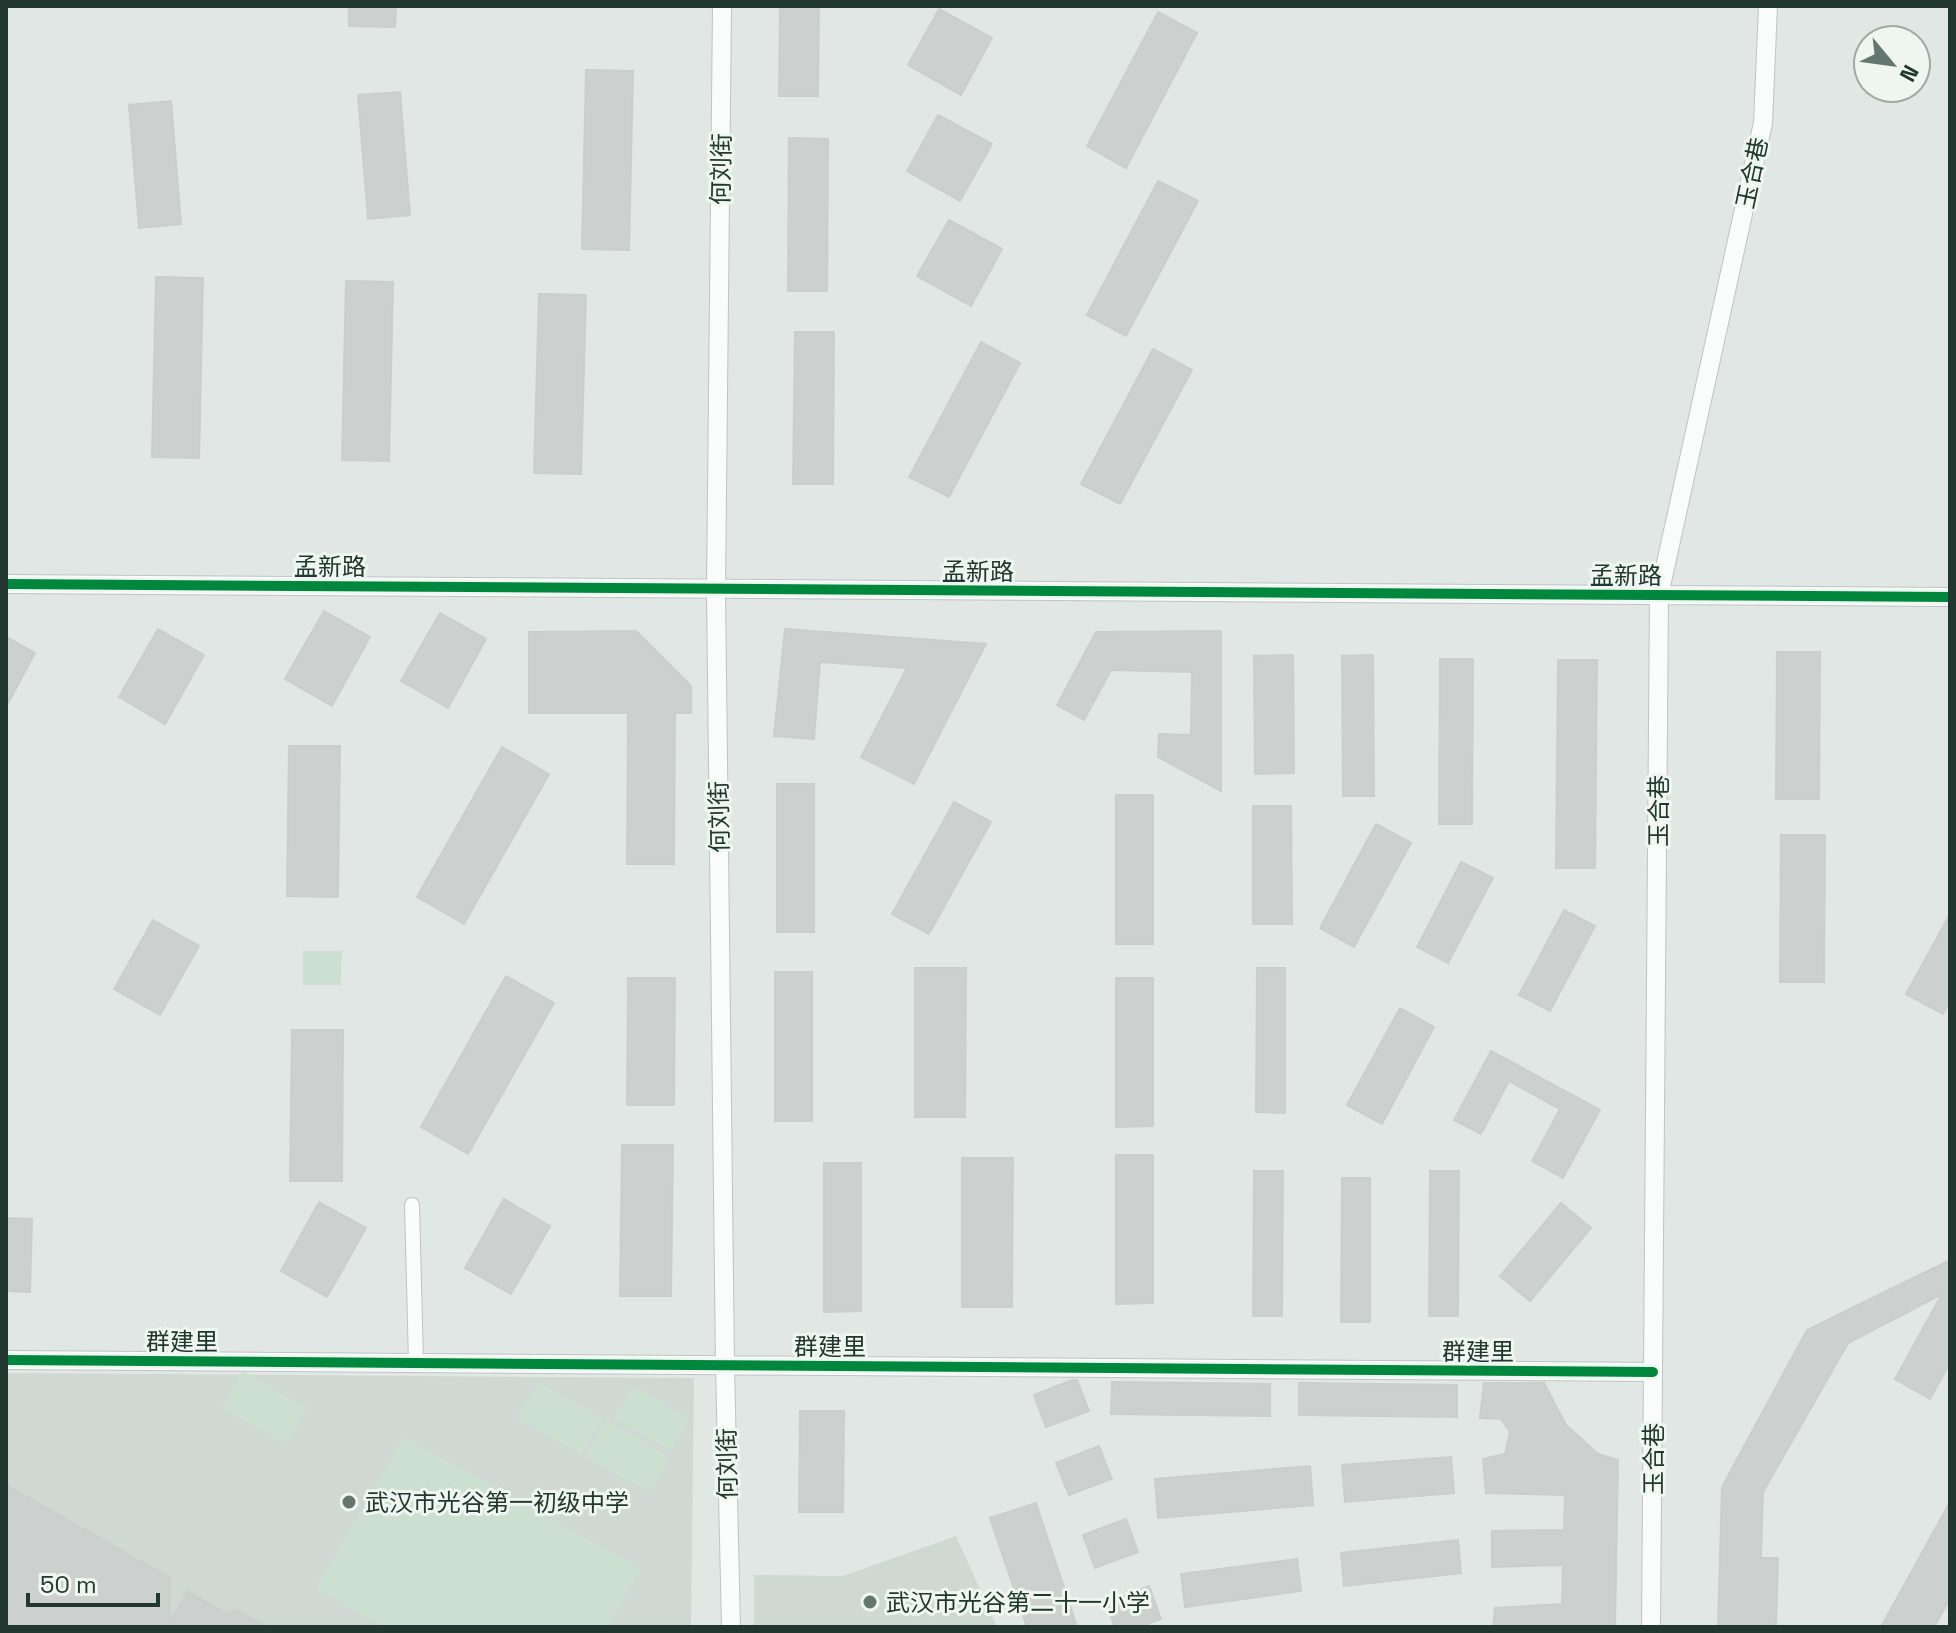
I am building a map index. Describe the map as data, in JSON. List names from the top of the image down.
{
  "streets": {
    "street": [
      "何刘街",
      "玉合巷",
      "孟新路",
      "群建里"
    ]
  },
  "crossings": [
    ["何刘街", "孟新路"],
    ["何刘街", "群建里"],
    ["玉合巷", "孟新路"],
    ["玉合巷", "群建里"]
  ],
  "places": ["武汉市光谷第一初级中学", "武汉市光谷第二十一小学"],
  "scale_bar": "50 m",
  "north": "bottom right"
}
